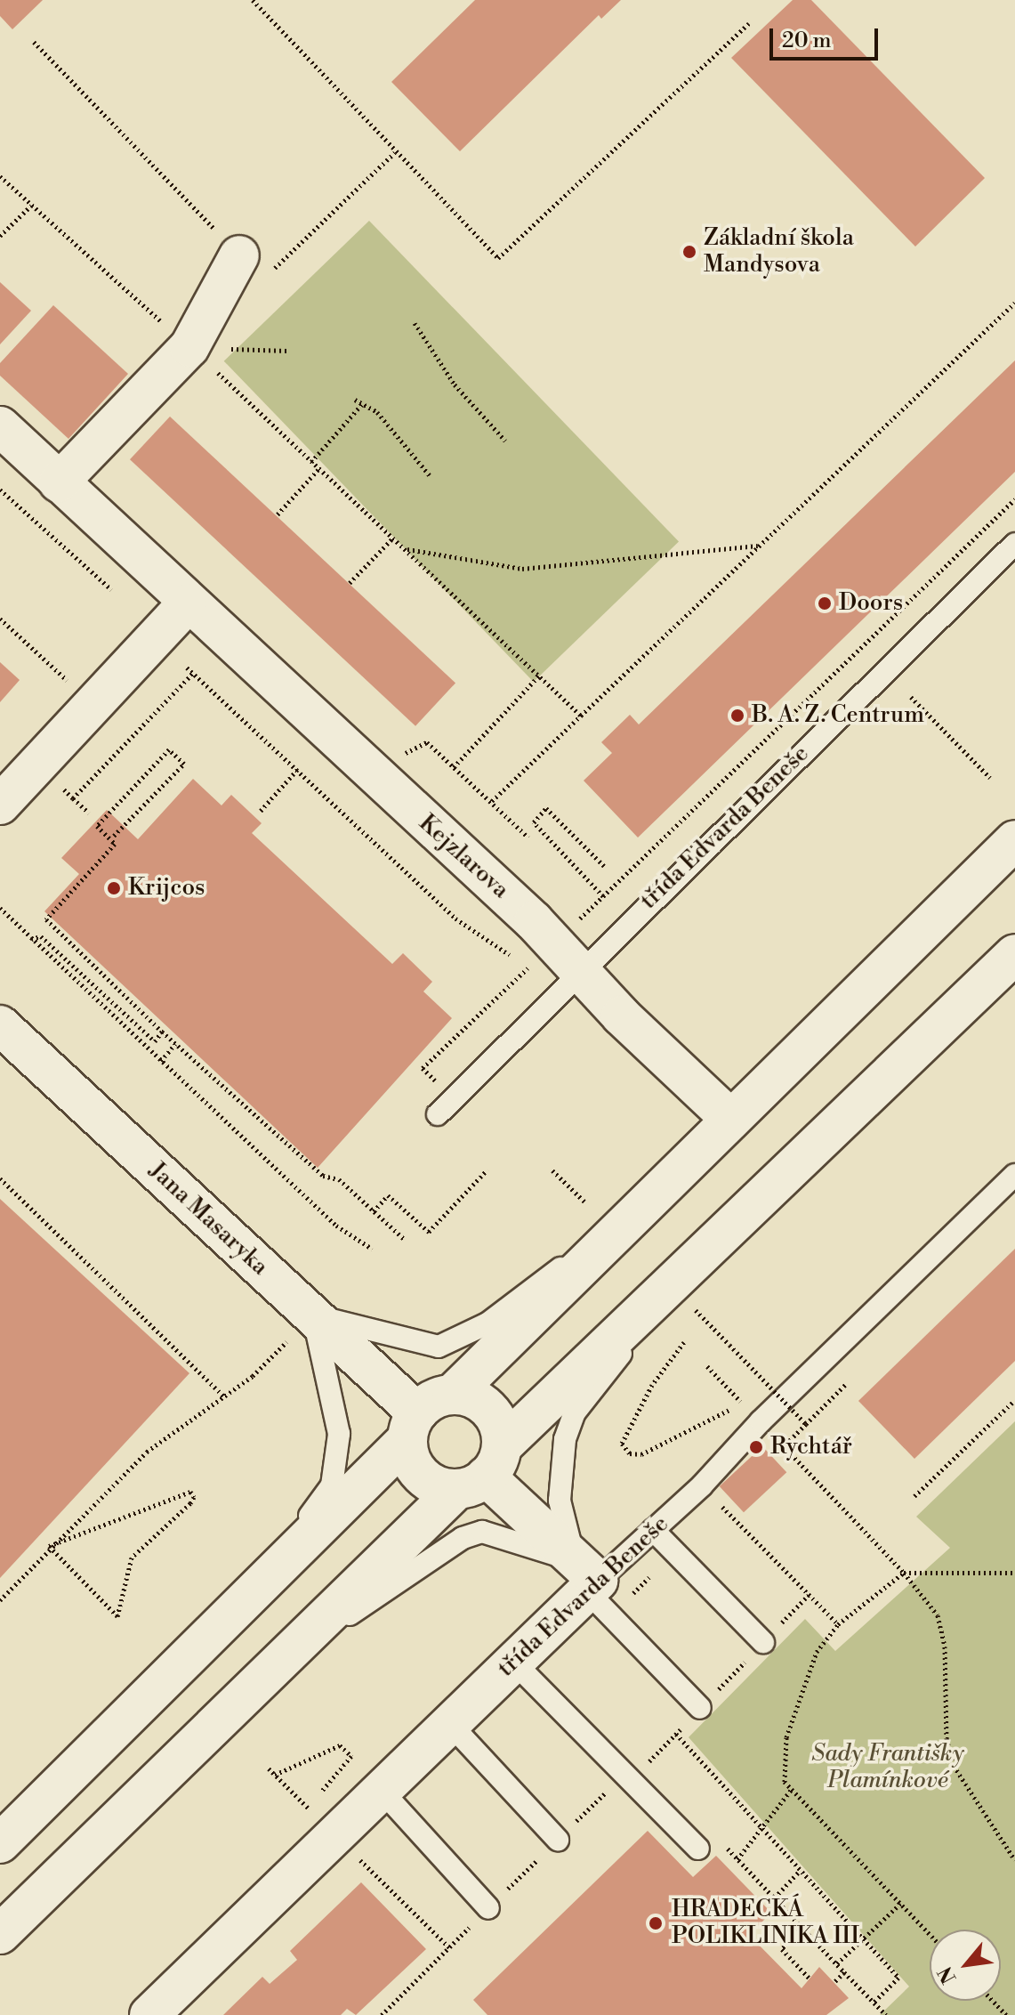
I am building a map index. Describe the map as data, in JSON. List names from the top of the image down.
{
  "streets": {
    "street": ["třída Edvarda Beneše", "Kejzlarova", "Jana Masaryka"]
  },
  "crossings": [
    ["třída Edvarda Beneše", "Kejzlarova"]
  ],
  "parks": ["Sady Františky Plamínkové"],
  "places": [
    "Základní škola Mandysova",
    "Doors",
    "B. A. Z. Centrum",
    "Krijcos",
    "Rychtář",
    "HRADECKÁ POLIKLINIKA III"
  ],
  "scale_bar": "20 m",
  "north": "bottom left"
}
